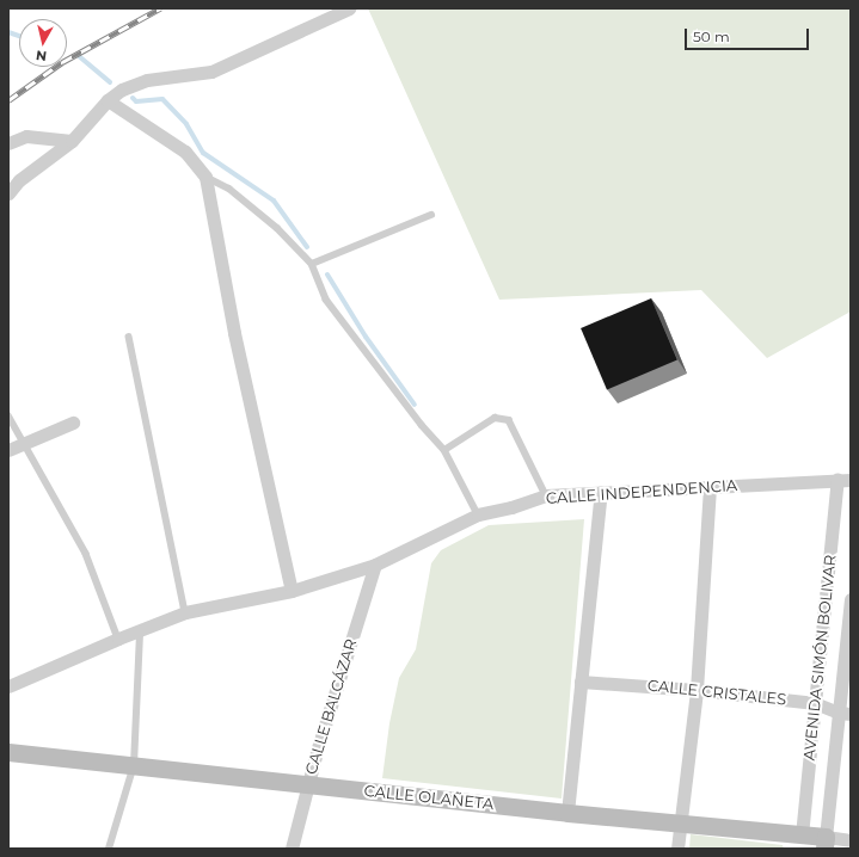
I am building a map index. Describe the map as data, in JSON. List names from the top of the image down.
{
  "streets": {
    "street": [
      "CALLE INDEPENDENCIA",
      "AVENIDA SIMÓN BOLIVAR",
      "CALLE CRISTALES",
      "CALLE BALCÁZAR",
      "CALLE OLAÑETA"
    ]
  },
  "crossings": [
    ["CALLE INDEPENDENCIA", "AVENIDA SIMÓN BOLIVAR"],
    ["CALLE INDEPENDENCIA", "CALLE BALCÁZAR"],
    ["AVENIDA SIMÓN BOLIVAR", "CALLE CRISTALES"],
    ["AVENIDA SIMÓN BOLIVAR", "CALLE OLAÑETA"],
    ["CALLE BALCÁZAR", "CALLE OLAÑETA"]
  ],
  "scale_bar": "50 m",
  "north": "bottom"
}
